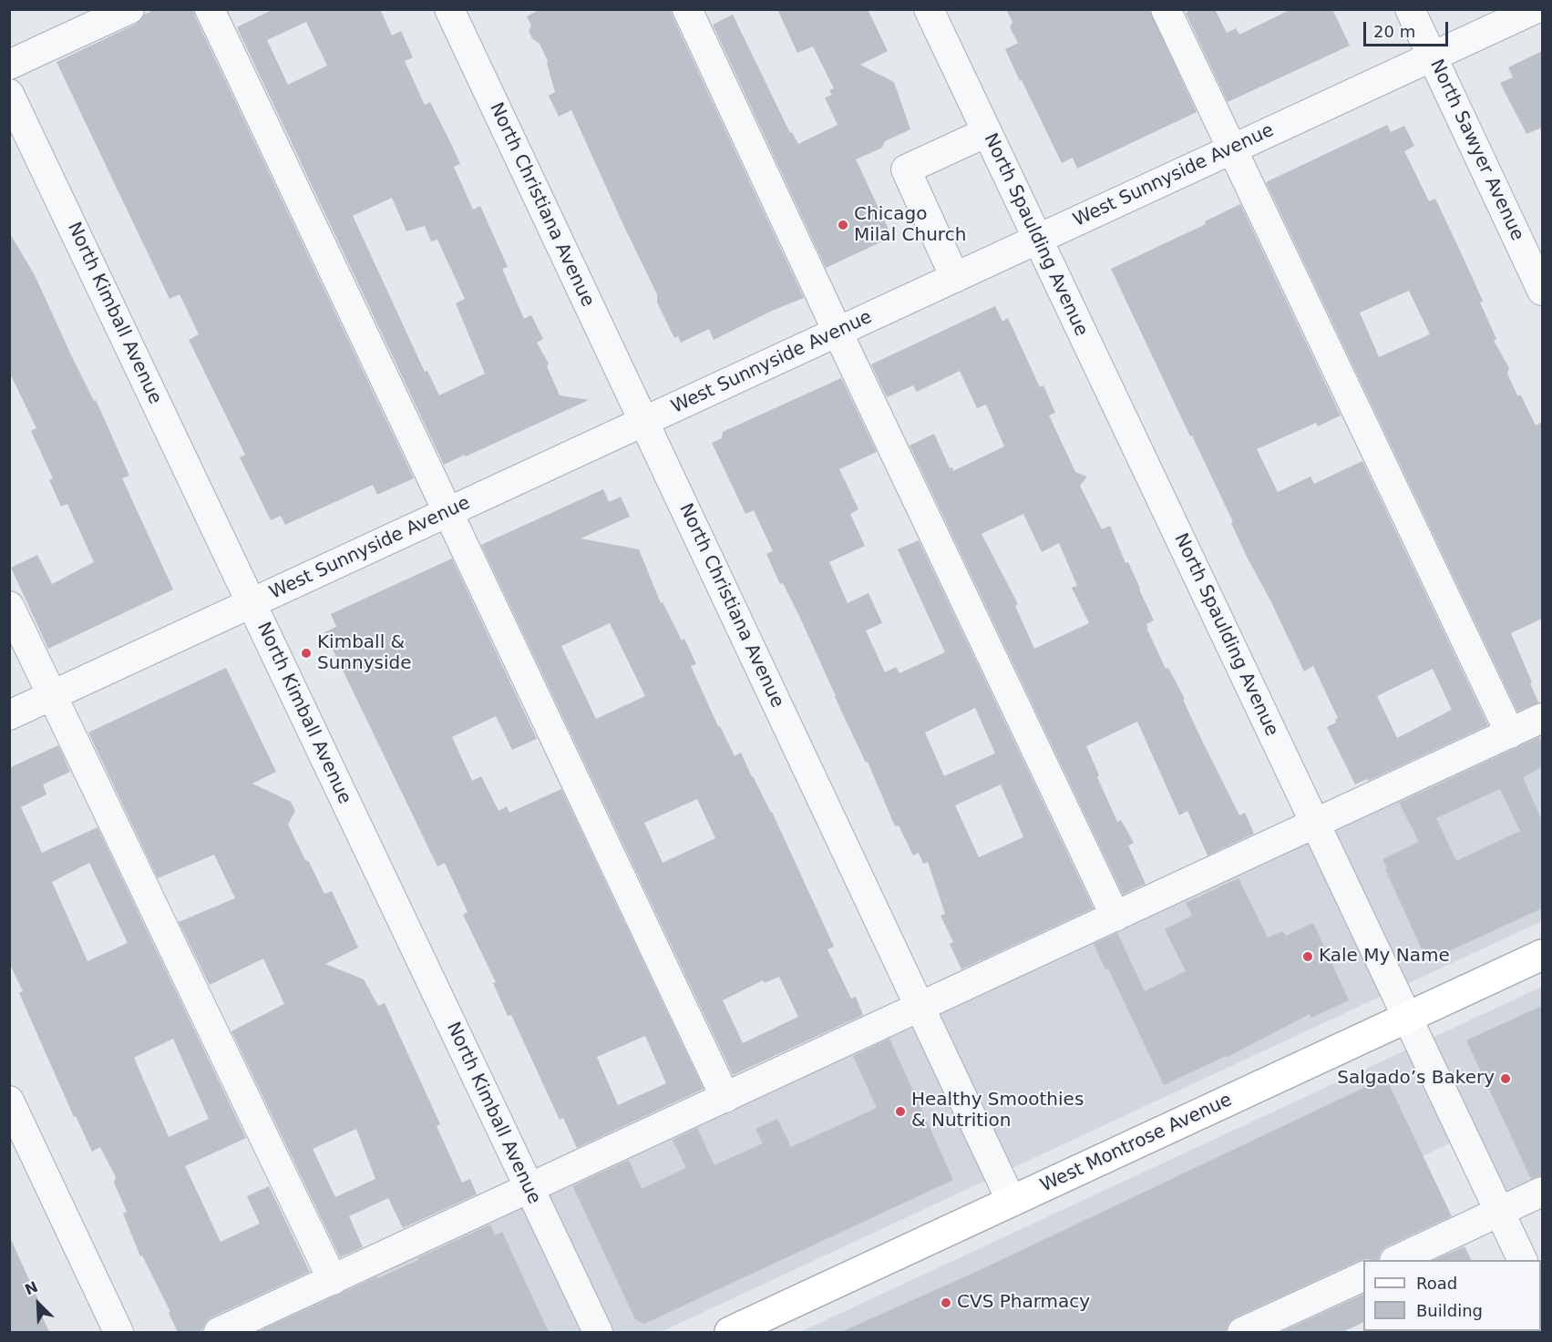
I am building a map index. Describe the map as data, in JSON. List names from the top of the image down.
{
  "streets": {
    "main road": ["West Montrose Avenue"],
    "street": [
      "North Sawyer Avenue",
      "West Sunnyside Avenue",
      "North Christiana Avenue",
      "North Spaulding Avenue",
      "North Kimball Avenue"
    ]
  },
  "crossings": [
    ["North Sawyer Avenue", "West Sunnyside Avenue"],
    ["West Sunnyside Avenue", "North Christiana Avenue"],
    ["West Sunnyside Avenue", "North Spaulding Avenue"],
    ["West Sunnyside Avenue", "North Kimball Avenue"],
    ["North Christiana Avenue", "West Montrose Avenue"],
    ["North Spaulding Avenue", "West Montrose Avenue"]
  ],
  "places": [
    "Chicago Milal Church",
    "Kimball & Sunnyside",
    "Kale My Name",
    "Salgado’s Bakery",
    "Healthy Smoothies & Nutrition",
    "CVS Pharmacy"
  ],
  "legend": ["Road", "Building"],
  "scale_bar": "20 m",
  "north": "top left"
}
